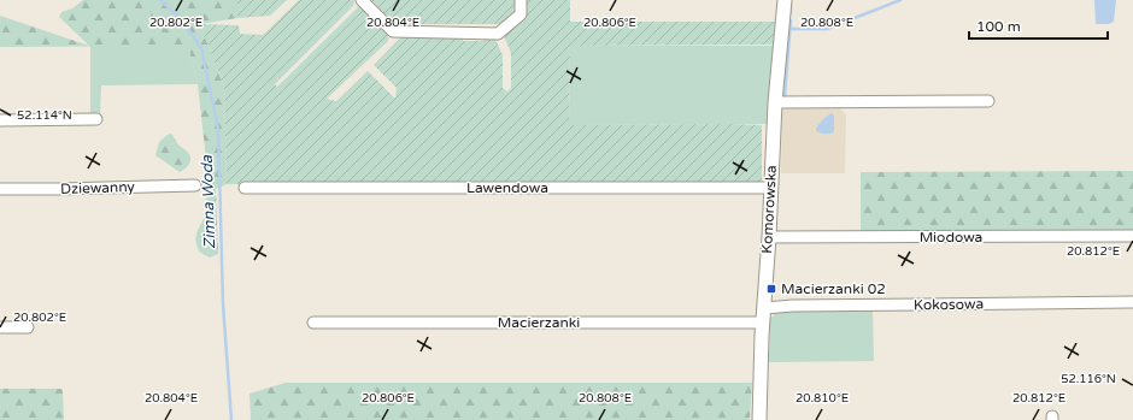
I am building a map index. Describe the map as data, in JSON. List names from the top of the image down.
{
  "streets": {
    "street": [
      "Dziewanny",
      "Lawendowa",
      "Komorowska",
      "Miodowa",
      "Kokosowa",
      "Macierzanki"
    ]
  },
  "crossings": [
    ["Lawendowa", "Komorowska"],
    ["Komorowska", "Miodowa"],
    ["Komorowska", "Kokosowa"],
    ["Komorowska", "Macierzanki"]
  ],
  "water": ["Zimna Woda"],
  "places": {
    "transit": ["Macierzanki 02"]
  },
  "scale_bar": "100 m",
  "coordinates": [
    "20.802°E",
    "20.804°E",
    "20.806°E",
    "20.808°E",
    "52.114°N",
    "20.812°E",
    "52.116°N",
    "20.810°E"
  ]
}
